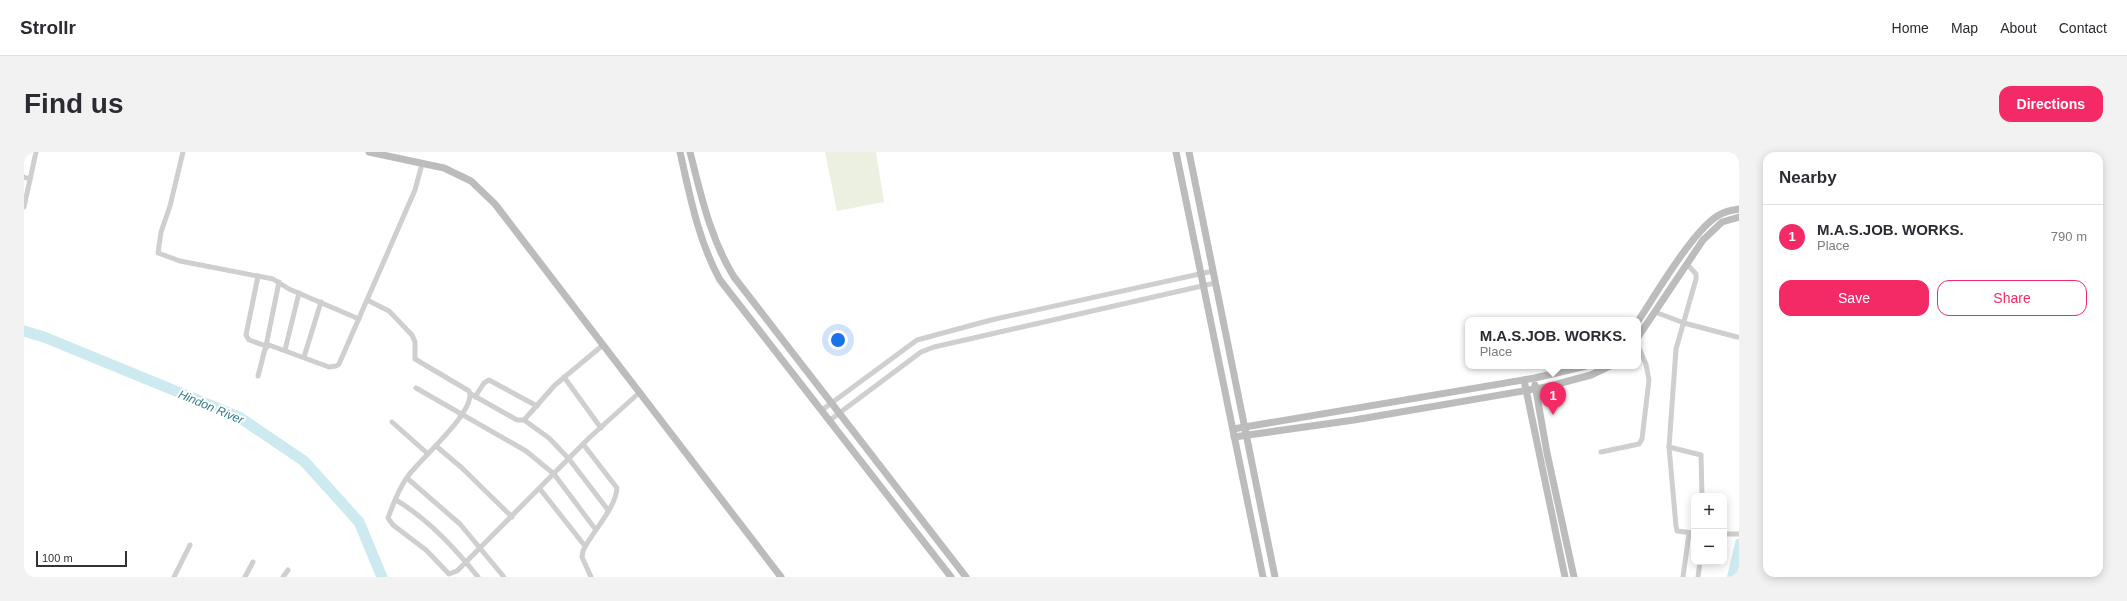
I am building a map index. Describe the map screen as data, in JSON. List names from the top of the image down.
{
  "water": ["Hindon River"],
  "scale_bar": "100 m",
  "page": {
    "header": "Strollr",
    "nav": [
      "Home",
      "Map",
      "About",
      "Contact"
    ],
    "buttons": [
      "Directions",
      ["Save", "Share"]
    ],
    "title": "Find us",
    "heading": "Nearby",
    "list": [
      {
        "mark": "1",
        "name": "M.A.S.JOB. WORKS.",
        "note": "Place",
        "value": "790 m"
      }
    ],
    "popup": ["M.A.S.JOB. WORKS.", "Place"],
    "pins": "1",
    "map_buttons": ["+", "−"],
    "scale": "100 m"
  }
}
